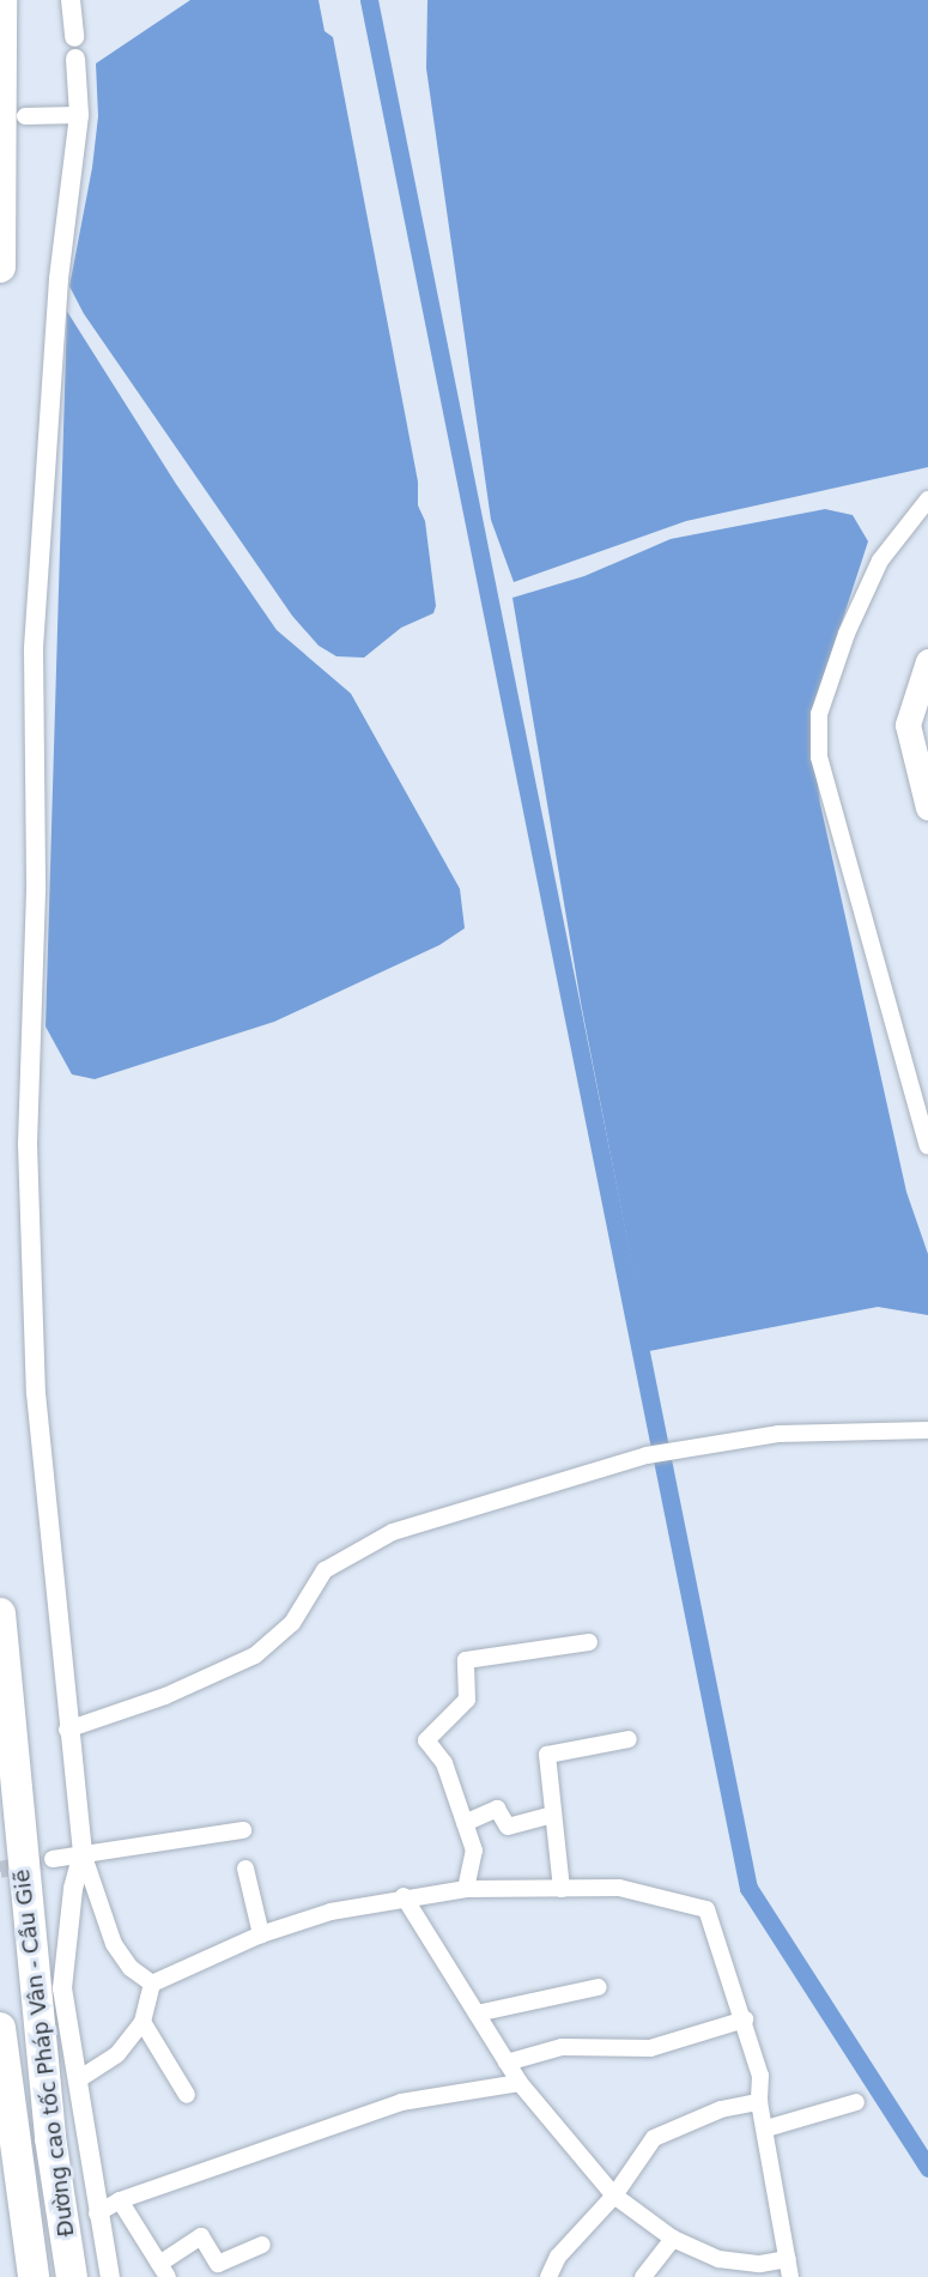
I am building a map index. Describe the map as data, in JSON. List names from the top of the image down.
{
  "streets": {
    "highway": ["Đường cao tốc Pháp Vân - Cầu Giẽ"]
  }
}
